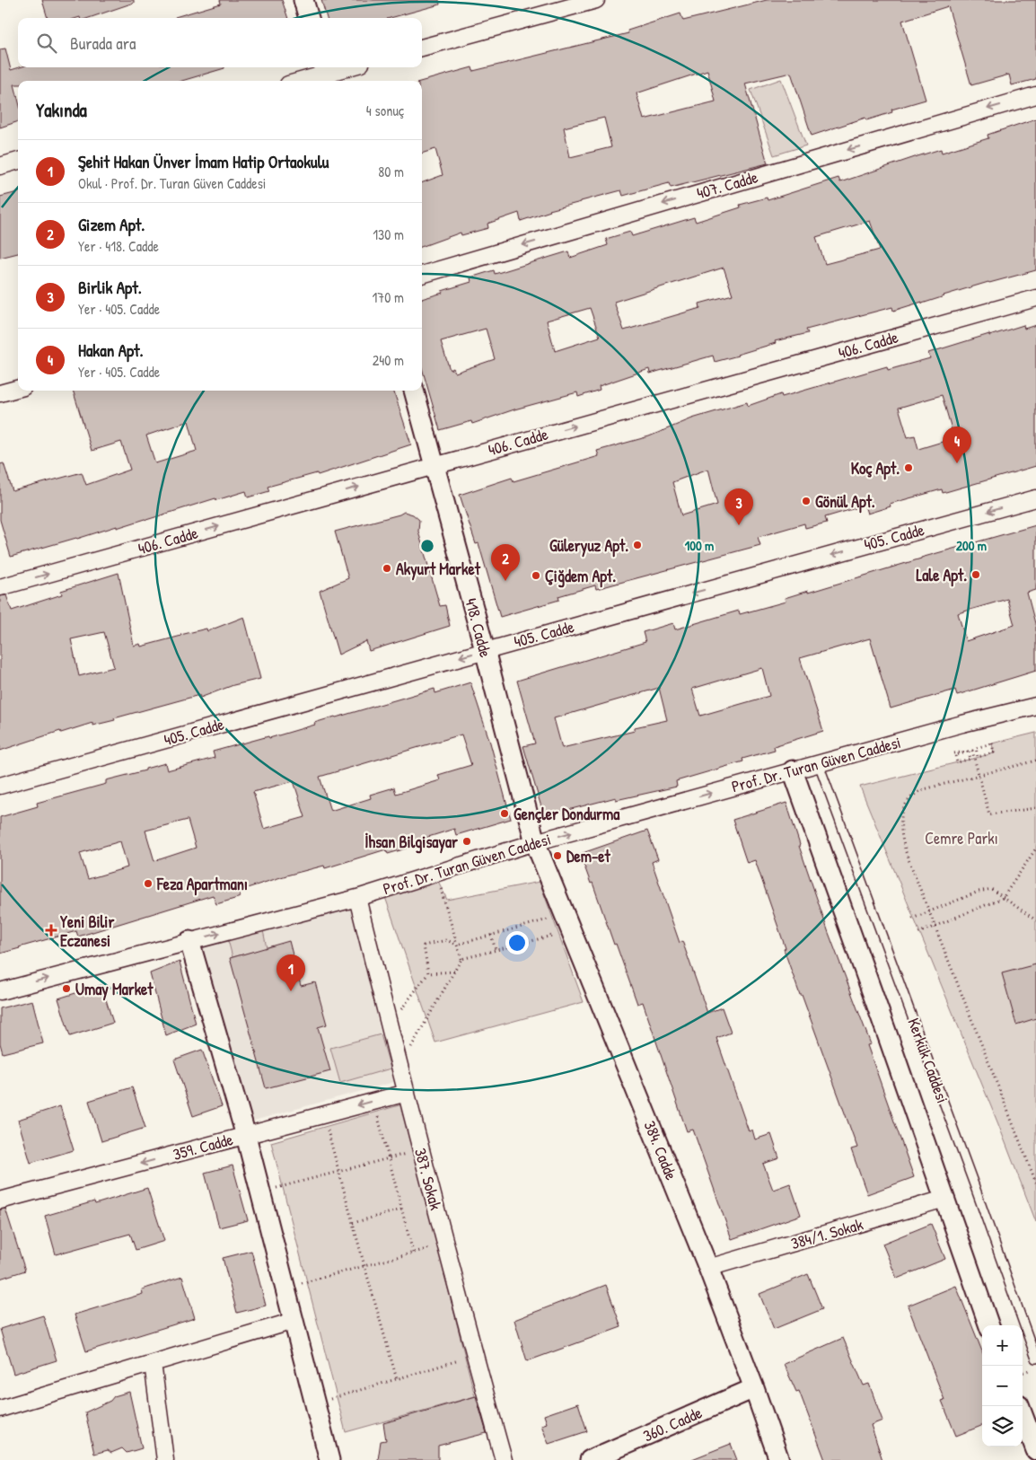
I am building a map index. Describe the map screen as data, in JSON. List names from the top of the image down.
{
  "streets": {
    "street": [
      "407. Cadde",
      "406. Cadde",
      "405. Cadde",
      "418. Cadde",
      "Prof. Dr. Turan Güven Caddesi",
      "Kerkük Caddesi",
      "359. Cadde",
      "384. Cadde",
      "387. Sokak",
      "384/1. Sokak",
      "360. Cadde"
    ]
  },
  "crossings": [
    ["406. Cadde", "418. Cadde"],
    ["405. Cadde", "418. Cadde"],
    ["418. Cadde", "Prof. Dr. Turan Güven Caddesi"],
    ["418. Cadde", "384. Cadde"],
    ["Prof. Dr. Turan Güven Caddesi", "Kerkük Caddesi"],
    ["Prof. Dr. Turan Güven Caddesi", "384. Cadde"],
    ["Prof. Dr. Turan Güven Caddesi", "387. Sokak"],
    ["Kerkük Caddesi", "384/1. Sokak"],
    ["359. Cadde", "387. Sokak"],
    ["384. Cadde", "384/1. Sokak"],
    ["384. Cadde", "360. Cadde"]
  ],
  "one_way": [
    "407. Cadde",
    "406. Cadde",
    "405. Cadde",
    "Prof. Dr. Turan Güven Caddesi",
    "359. Cadde"
  ],
  "parks": ["Cemre Parkı"],
  "places": {
    "other": [
      "Koç Apt.",
      "Gönül Apt.",
      "Güleryuz Apt.",
      "Akyurt Market",
      "Lale Apt.",
      "Çiğdem Apt.",
      "Gençler Dondurma",
      "İhsan Bilgisayar",
      "Dem-et",
      "Feza Apartmanı",
      "Umay Market"
    ],
    "health": ["Yeni Bilir Eczanesi"]
  },
  "page": {
    "search": "Burada ara",
    "heading": ["Yakında", "4 sonuç"],
    "list": [
      {
        "mark": "1",
        "name": "Şehit Hakan Ünver İmam Hatip Ortaokulu",
        "note": "Okul · Prof. Dr. Turan Güven Caddesi",
        "value": "80 m"
      },
      {
        "mark": "2",
        "name": "Gizem Apt.",
        "note": "Yer · 418. Cadde",
        "value": "130 m"
      },
      {
        "mark": "3",
        "name": "Birlik Apt.",
        "note": "Yer · 405. Cadde",
        "value": "170 m"
      },
      {
        "mark": "4",
        "name": "Hakan Apt.",
        "note": "Yer · 405. Cadde",
        "value": "240 m"
      }
    ],
    "pins": [
      "4",
      "3",
      "2",
      "1"
    ],
    "map_buttons": ["+", "−"]
  },
  "rings": ["100 m", "200 m"]
}
